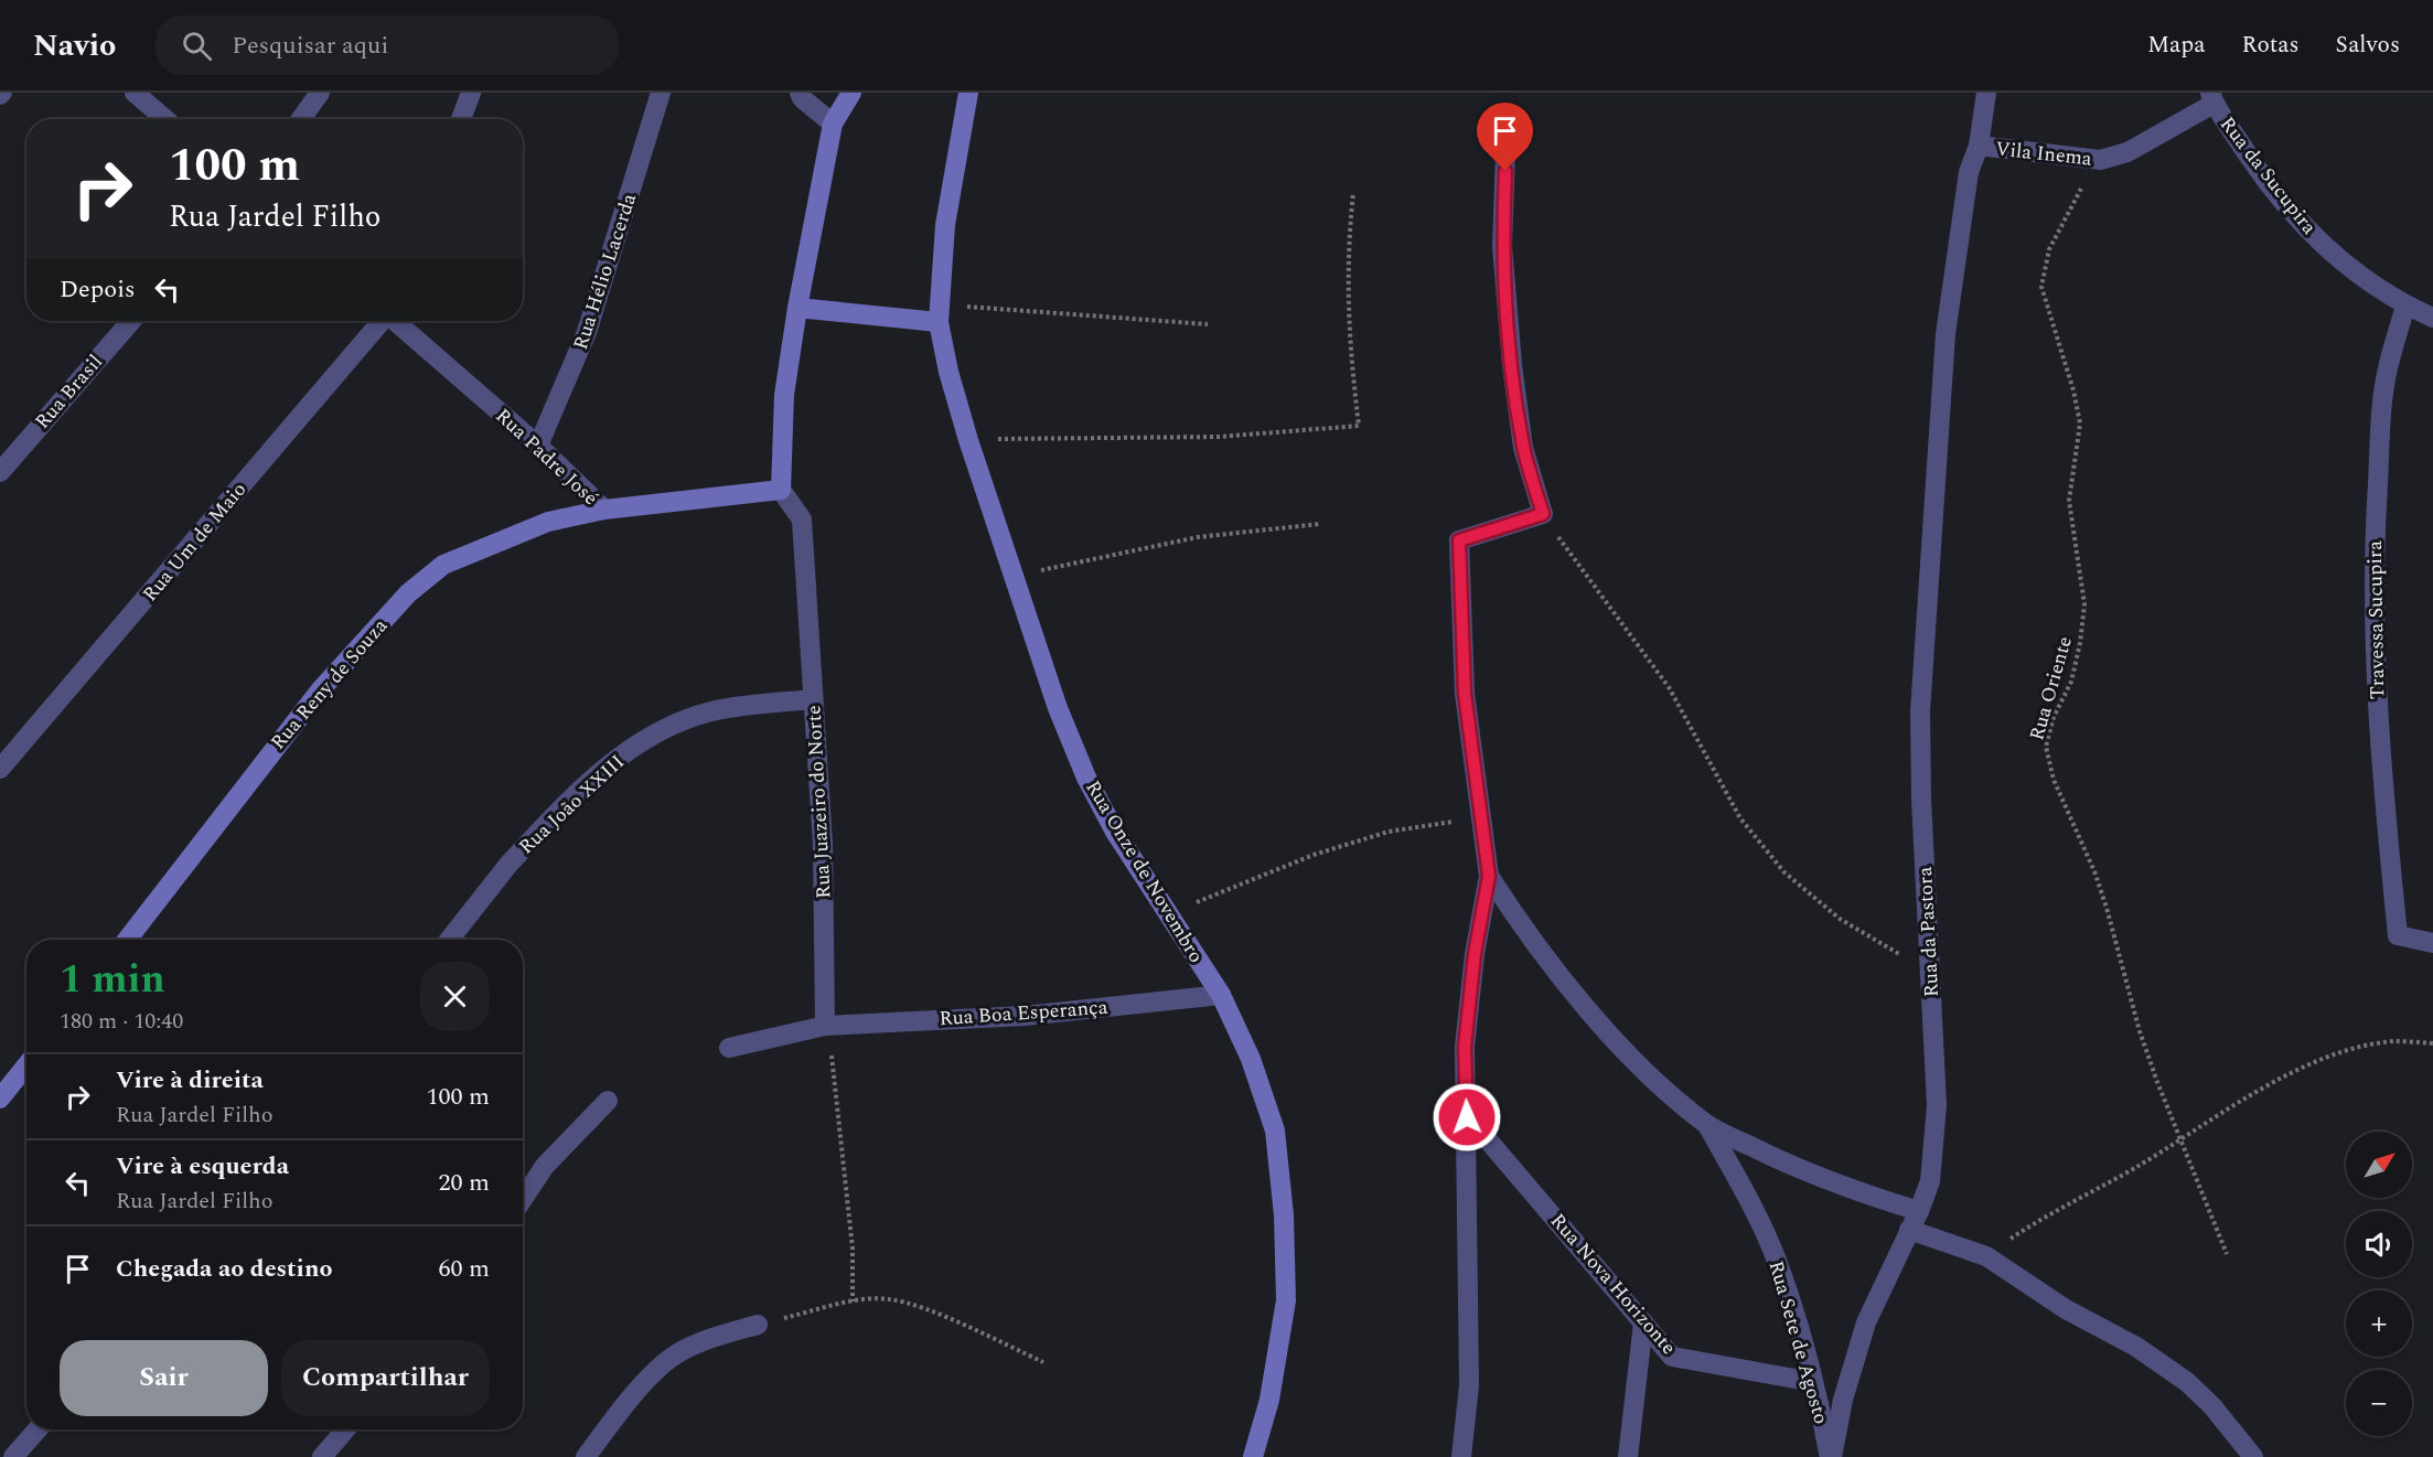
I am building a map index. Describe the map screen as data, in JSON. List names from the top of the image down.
{
  "streets": {
    "street": [
      "Vila Inema",
      "Rua da Sucupira",
      "Rua Hélio Lacerda",
      "Rua Brasil",
      "Rua Padre José",
      "Rua Um de Maio",
      "Travessa Sucupira",
      "Rua Reny de Souza",
      "Rua Juazeiro do Norte",
      "Rua João XXIII",
      "Rua Onze de Novembro",
      "Rua da Pastora",
      "Rua Boa Esperança",
      "Rua Nova Horizonte",
      "Rua Sete de Agosto"
    ],
    "path": ["Rua Oriente"]
  },
  "crossings": [
    ["Vila Inema", "Rua da Sucupira"],
    ["Vila Inema", "Rua Oriente"],
    ["Vila Inema", "Rua da Pastora"],
    ["Rua da Sucupira", "Travessa Sucupira"],
    ["Rua Hélio Lacerda", "Rua Padre José"],
    ["Rua Padre José", "Rua Reny de Souza"],
    ["Rua Padre José", "Rua Juazeiro do Norte"],
    ["Rua Juazeiro do Norte", "Rua João XXIII"],
    ["Rua Juazeiro do Norte", "Rua Boa Esperança"],
    ["Rua Onze de Novembro", "Rua Boa Esperança"],
    ["Rua da Pastora", "Rua Sete de Agosto"],
    ["Rua Nova Horizonte", "Rua Sete de Agosto"]
  ],
  "north": "top right",
  "page": {
    "header": "Navio",
    "search": "Pesquisar aqui",
    "nav": ["Mapa", "Rotas", "Salvos"],
    "turn": ["100 m", "Rua Jardel Filho"],
    "then": "Depois",
    "heading": ["1 min", "180 m · 10:40"],
    "list": [
      {
        "name": "Vire à direita",
        "note": "Rua Jardel Filho",
        "value": "100 m"
      },
      {
        "name": "Vire à esquerda",
        "note": "Rua Jardel Filho",
        "value": "20 m"
      },
      {
        "name": "Chegada ao destino",
        "value": "60 m"
      }
    ],
    "map_buttons": ["+", "−"],
    "buttons": ["Sair", "Compartilhar"]
  }
}
